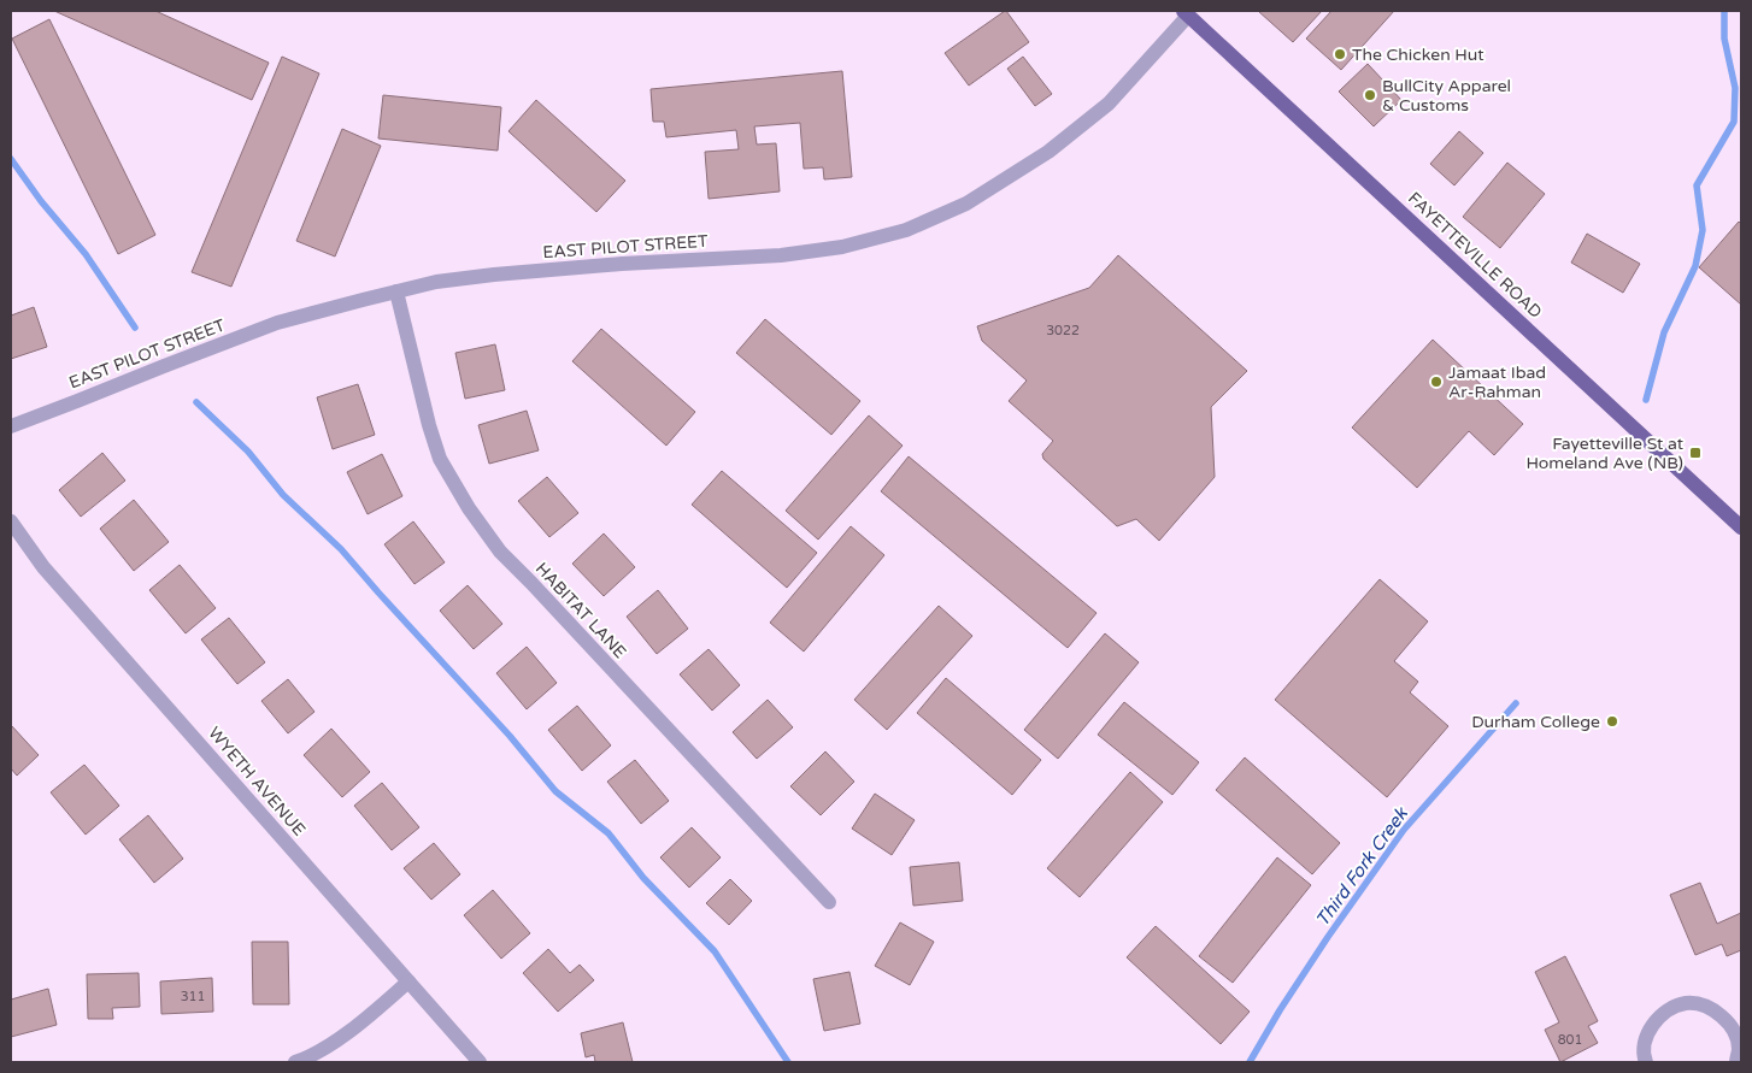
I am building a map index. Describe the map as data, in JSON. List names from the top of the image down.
{
  "streets": {
    "main road": ["FAYETTEVILLE ROAD"],
    "street": ["EAST PILOT STREET", "HABITAT LANE", "WYETH AVENUE"]
  },
  "crossings": [
    ["EAST PILOT STREET", "FAYETTEVILLE ROAD"],
    ["EAST PILOT STREET", "HABITAT LANE"]
  ],
  "water": ["Third Fork Creek"],
  "places": {
    "other": [
      "The Chicken Hut",
      "BullCity Apparel & Customs",
      "Jamaat Ibad Ar-Rahman",
      "Durham College"
    ],
    "transit": ["Fayetteville St at Homeland Ave (NB)"]
  },
  "house_numbers": ["3022", "311", "801"]
}
